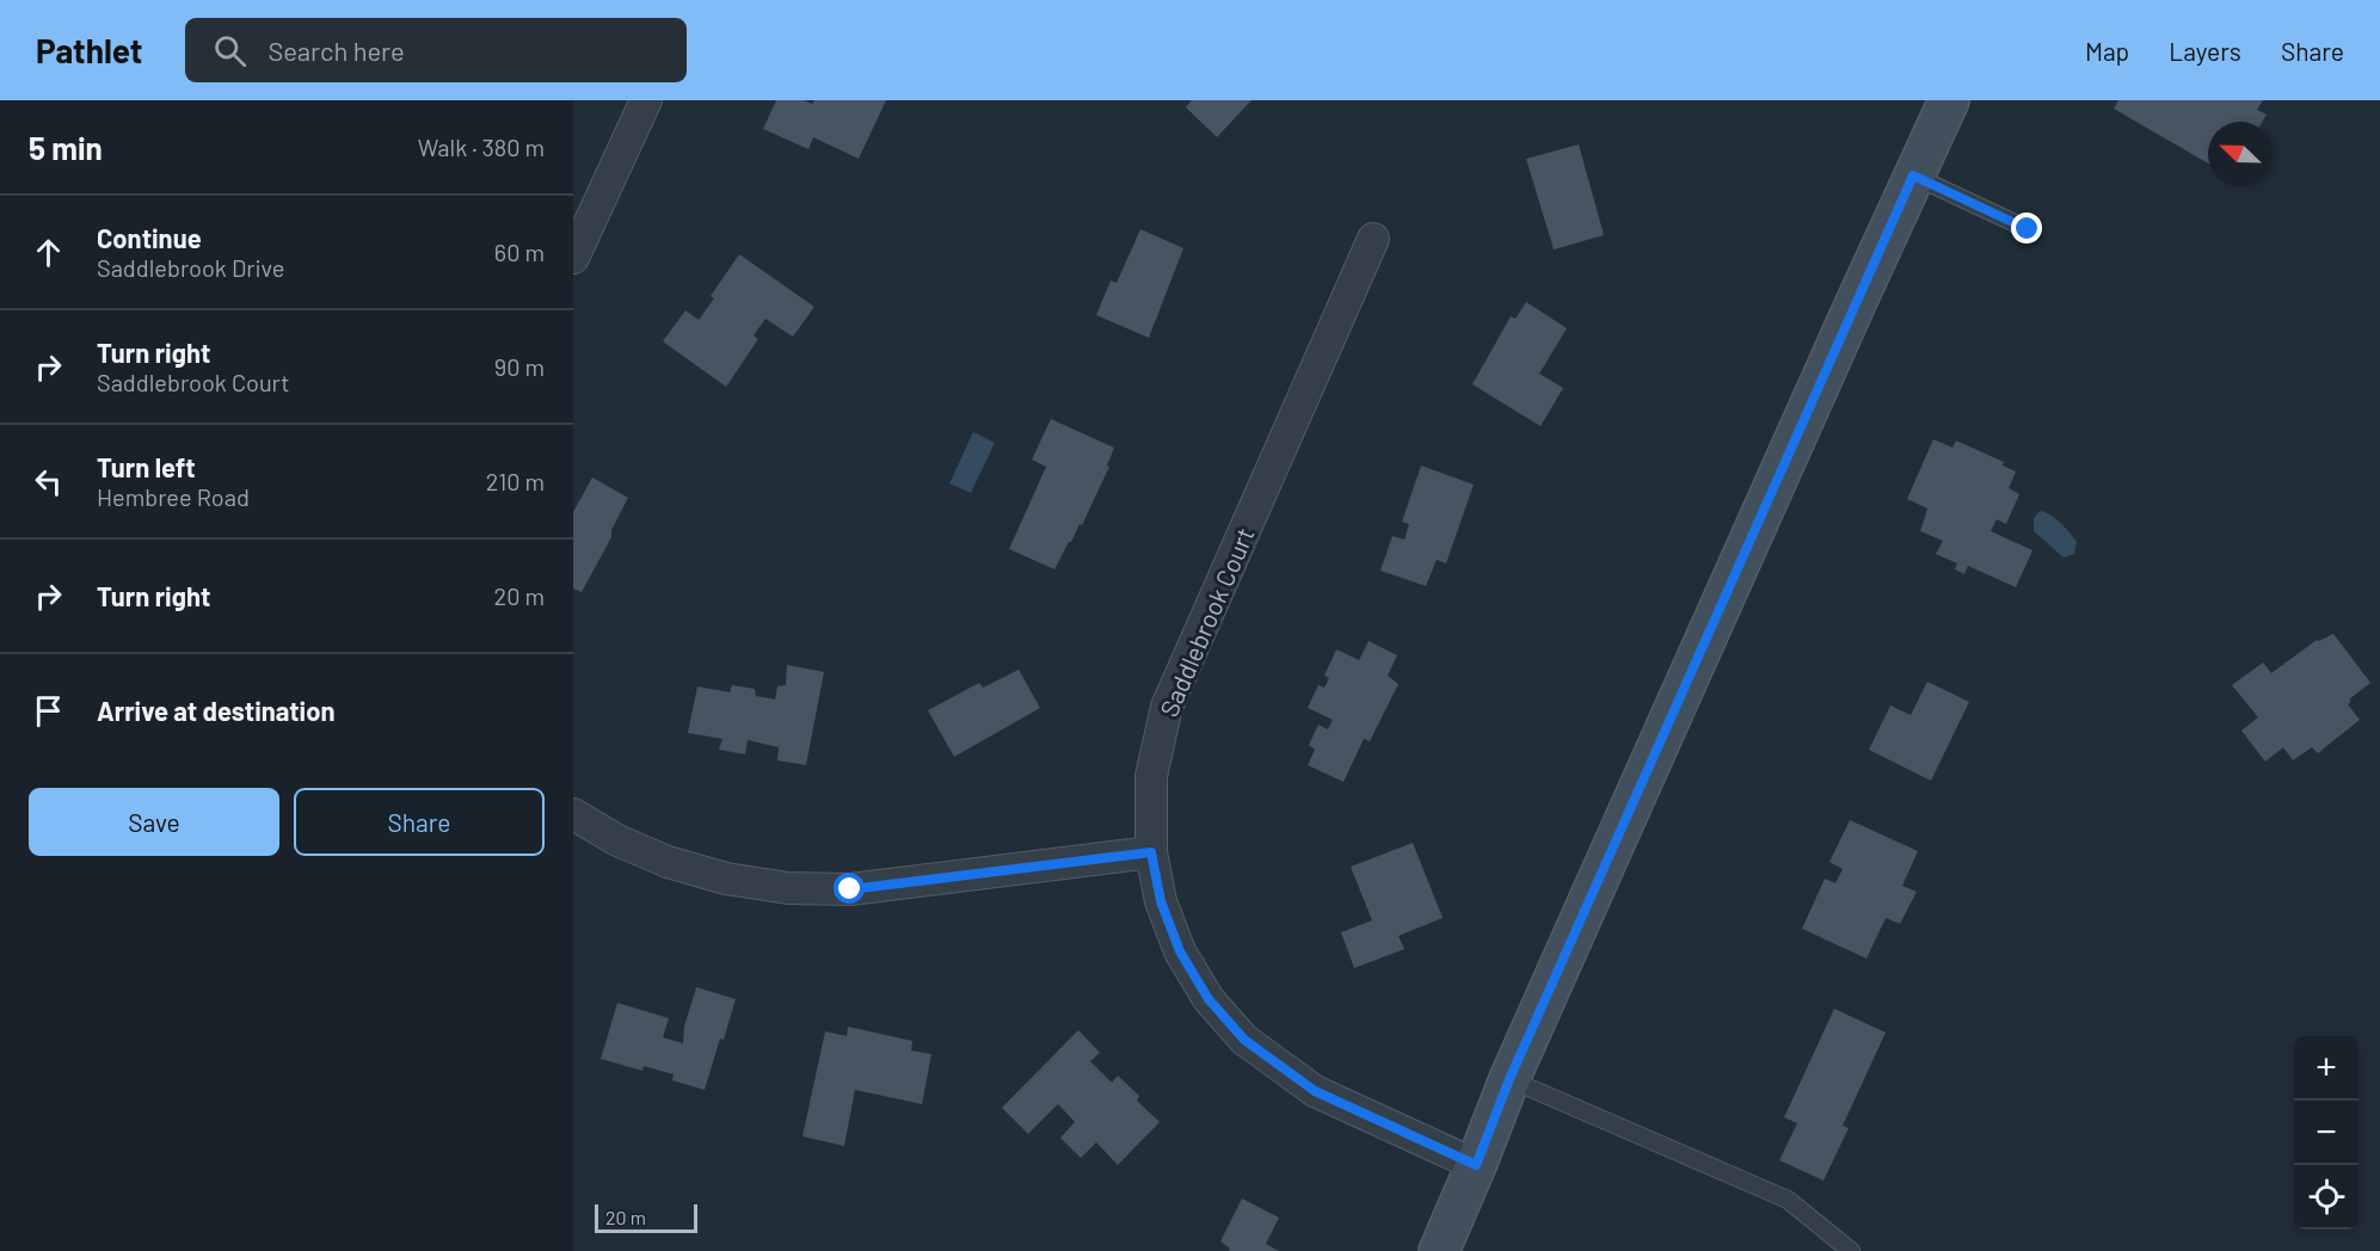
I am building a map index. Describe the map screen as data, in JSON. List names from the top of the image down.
{
  "streets": {
    "street": ["Saddlebrook Court"]
  },
  "scale_bar": "20 m",
  "north": "top left",
  "page": {
    "header": "Pathlet",
    "search": "Search here",
    "nav": ["Map", "Layers", "Share"],
    "heading": ["5 min", "Walk · 380 m"],
    "list": [
      ["Continue", "Saddlebrook Drive", "60 m"],
      ["Turn right", "Saddlebrook Court", "90 m"],
      ["Turn left", "Hembree Road", "210 m"],
      ["Turn right", "20 m"],
      "Arrive at destination"
    ],
    "buttons": ["Save", "Share"],
    "map_buttons": ["+", "−"],
    "scale": "20 m"
  }
}
